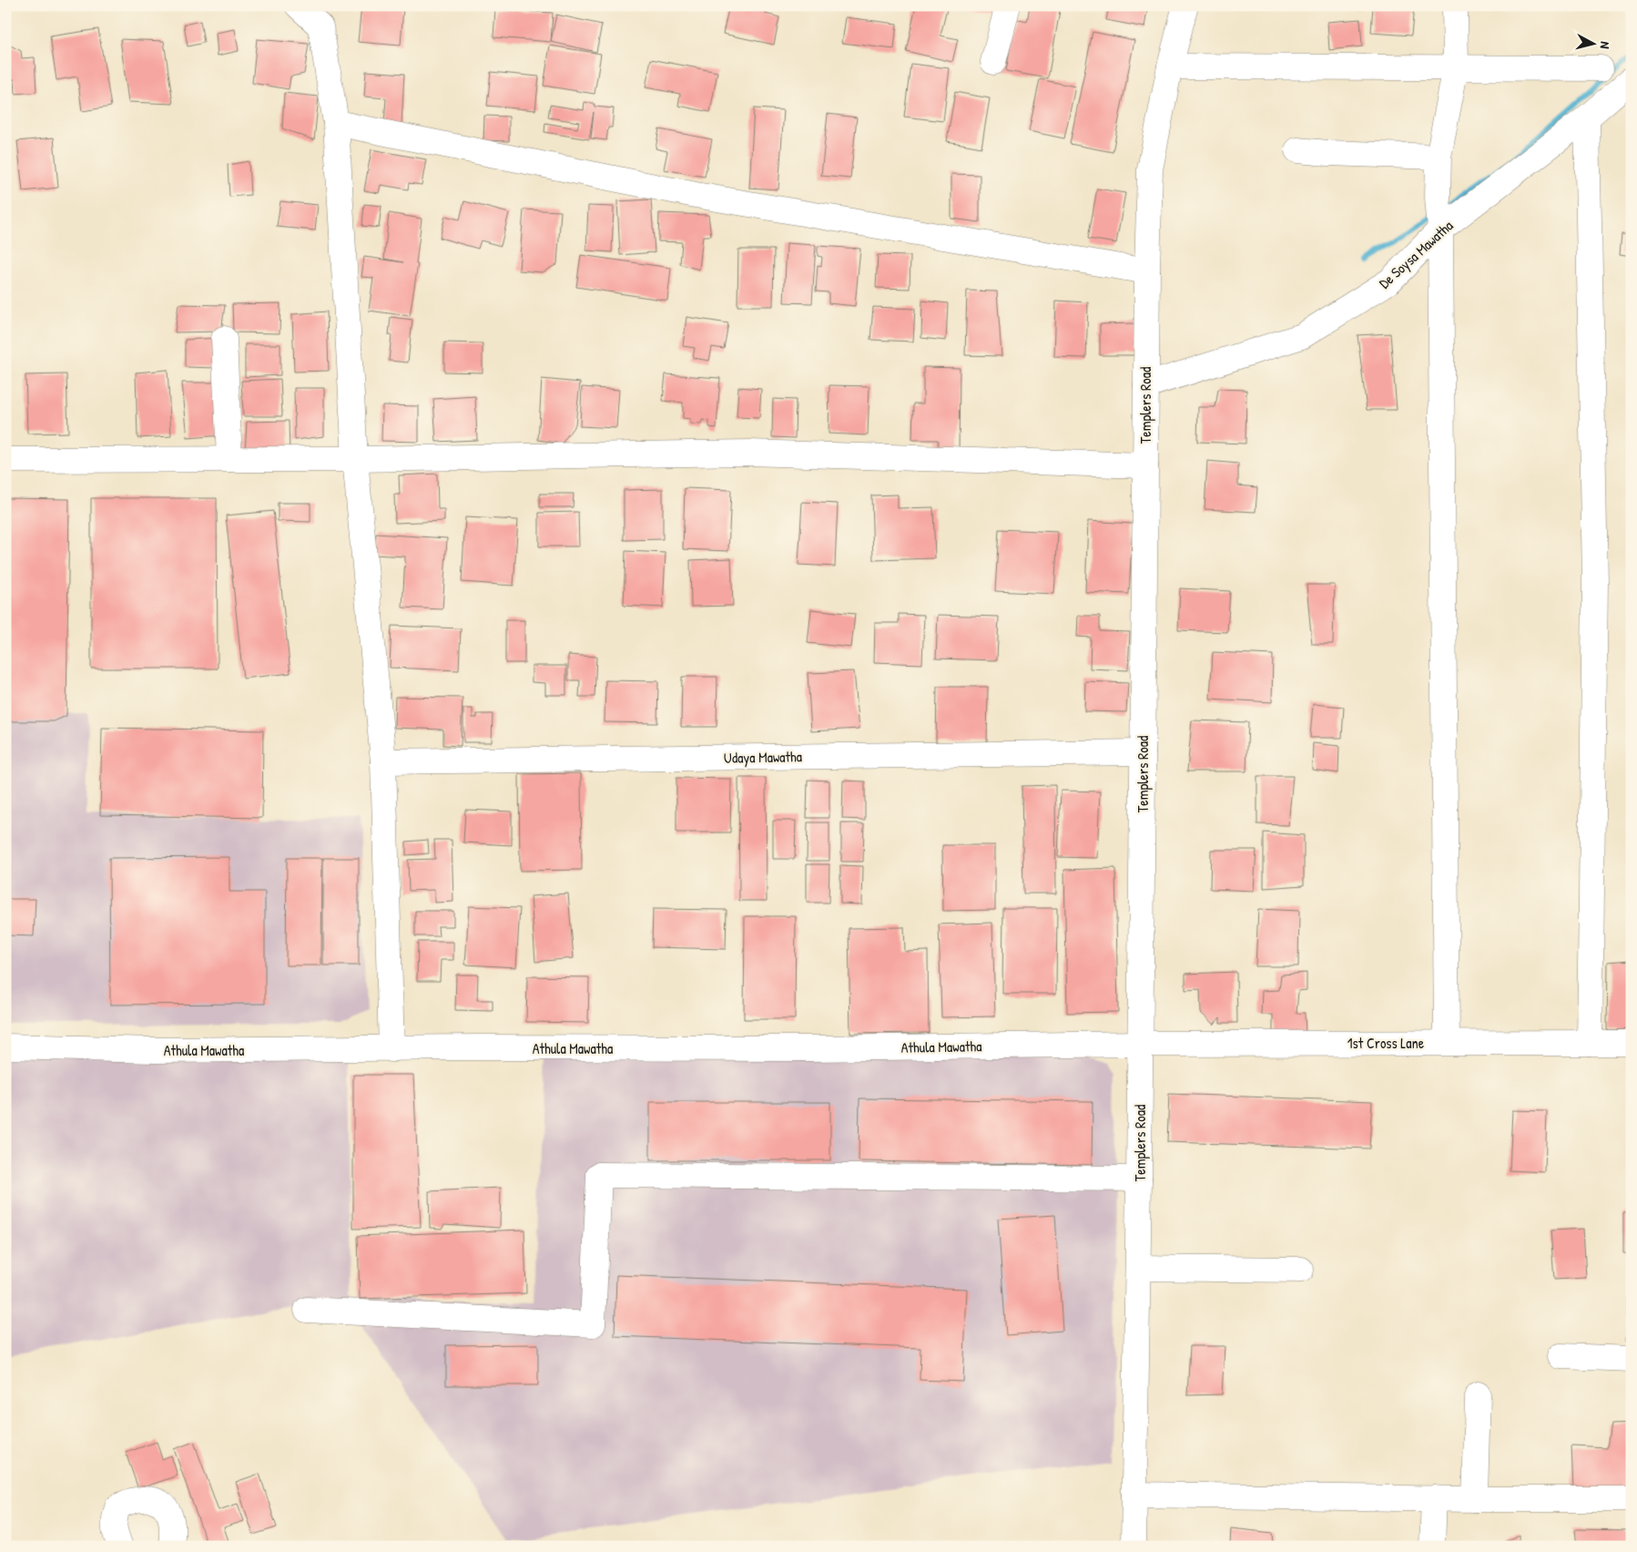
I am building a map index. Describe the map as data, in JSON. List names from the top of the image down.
{
  "streets": {
    "street": [
      "De Soysa Mawatha",
      "Templers Road",
      "Udaya Mawatha",
      "1st Cross Lane",
      "Athula Mawatha"
    ]
  },
  "crossings": [
    ["De Soysa Mawatha", "Templers Road"],
    ["Templers Road", "Udaya Mawatha"],
    ["Templers Road", "1st Cross Lane"],
    ["Templers Road", "Athula Mawatha"],
    ["1st Cross Lane", "Athula Mawatha"]
  ],
  "north": "right"
}
